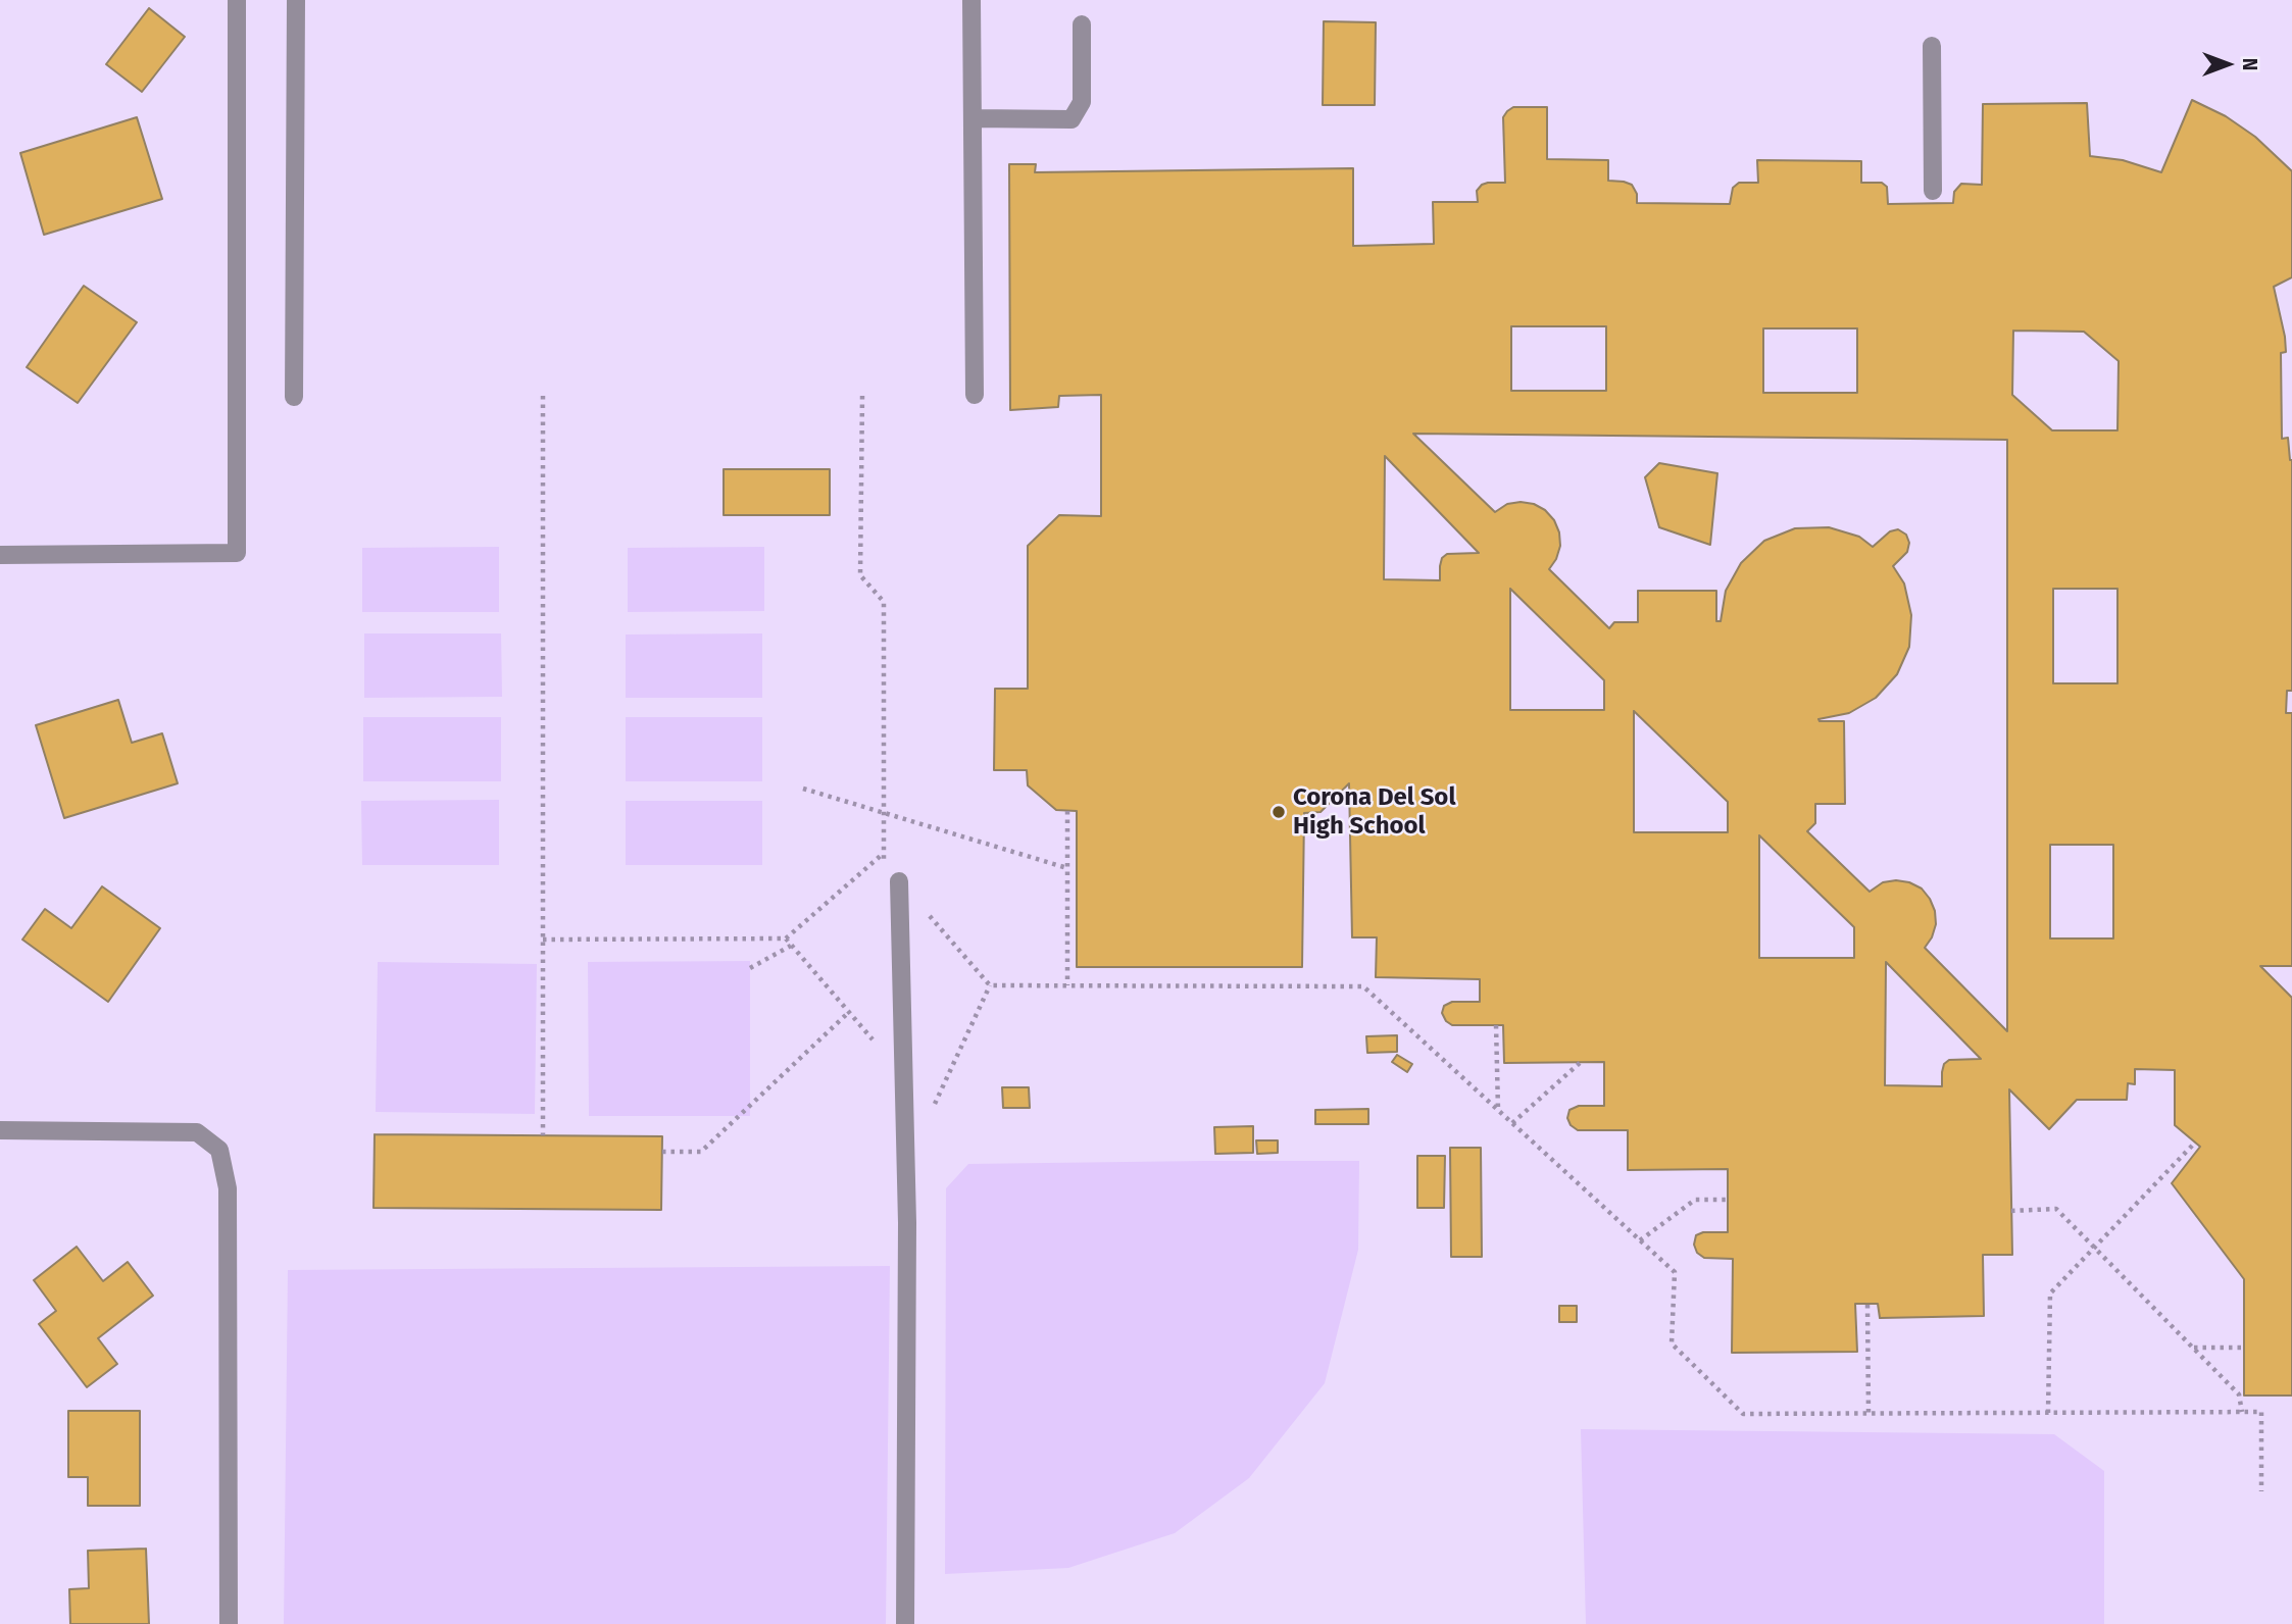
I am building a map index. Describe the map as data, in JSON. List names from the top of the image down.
{
  "places": ["Corona Del Sol High School"],
  "north": "right"
}
